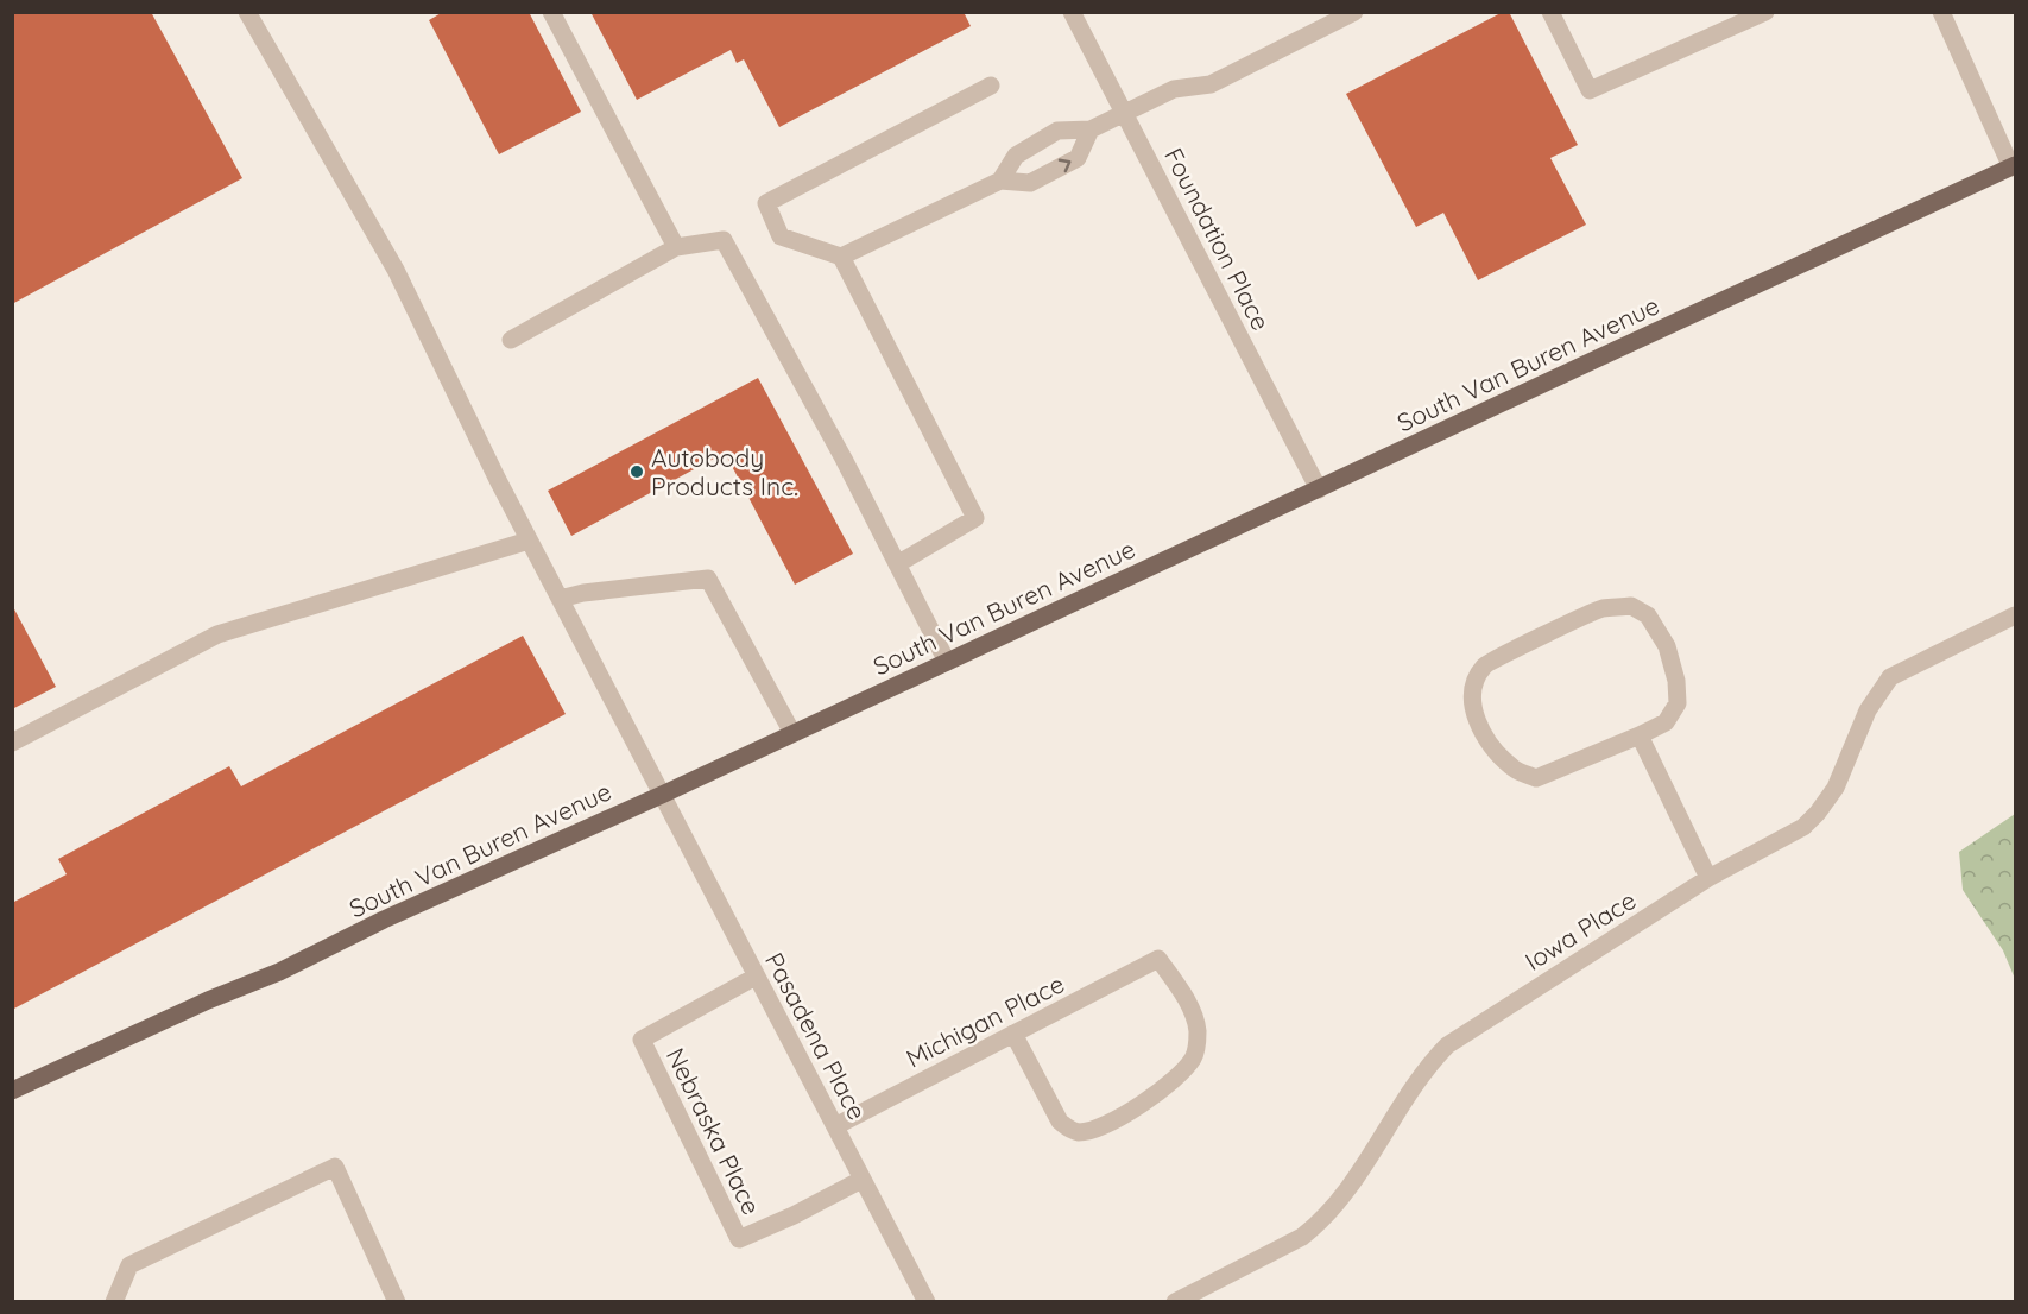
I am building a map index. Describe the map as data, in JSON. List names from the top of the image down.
{
  "streets": {
    "main road": ["South Van Buren Avenue"],
    "street": [
      "Foundation Place",
      "Iowa Place",
      "Michigan Place",
      "Pasadena Place",
      "Nebraska Place"
    ]
  },
  "crossings": [
    ["Foundation Place", "South Van Buren Avenue"],
    ["South Van Buren Avenue", "Pasadena Place"],
    ["Michigan Place", "Pasadena Place"],
    ["Pasadena Place", "Nebraska Place"]
  ],
  "places": ["Autobody Products Inc."]
}
